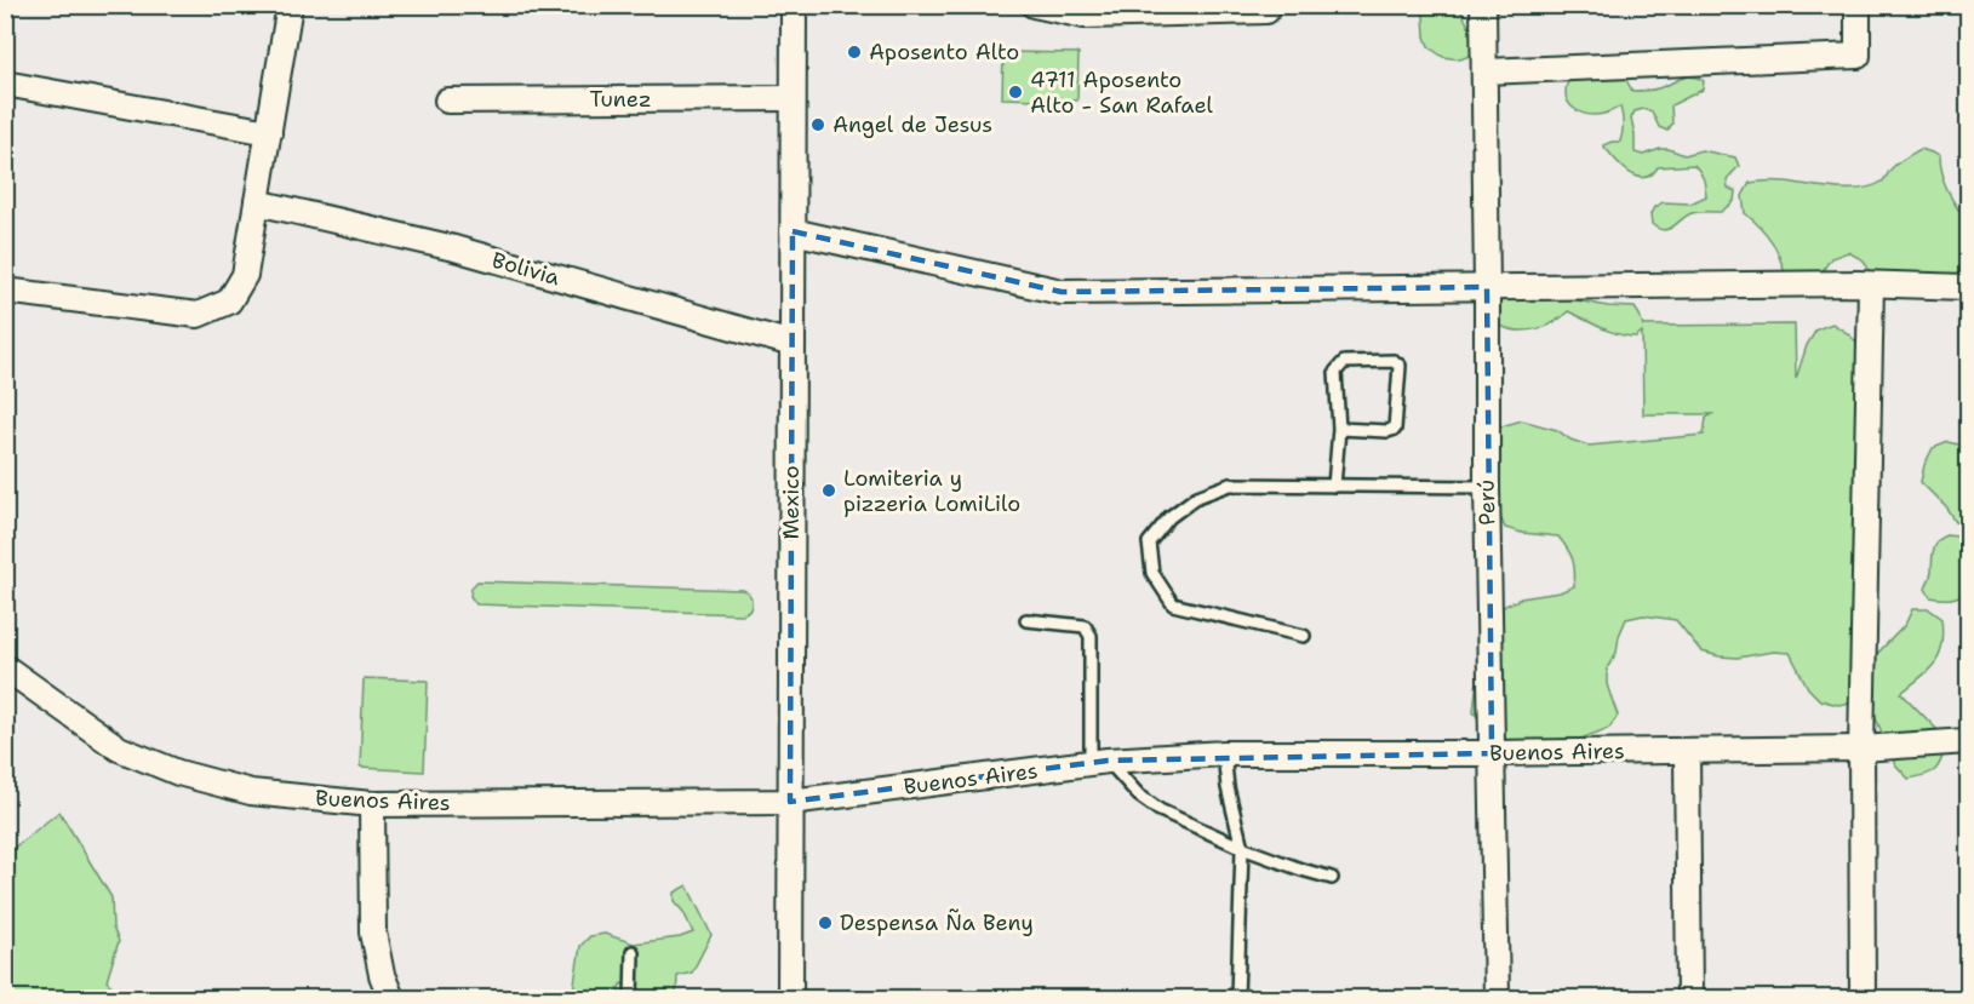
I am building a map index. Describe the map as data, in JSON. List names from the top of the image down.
{
  "streets": {
    "street": [
      "Tunez",
      "Bolivia",
      "Mexico",
      "Perú",
      "Buenos Aires"
    ]
  },
  "crossings": [
    ["Tunez", "Mexico"],
    ["Bolivia", "Mexico"],
    ["Mexico", "Buenos Aires"],
    ["Perú", "Buenos Aires"]
  ],
  "places": [
    "Aposento Alto",
    "4711 Aposento Alto - San Rafael",
    "Angel de Jesus",
    "Lomiteria y pizzeria LomiLilo",
    "Despensa Ña Beny"
  ]
}
